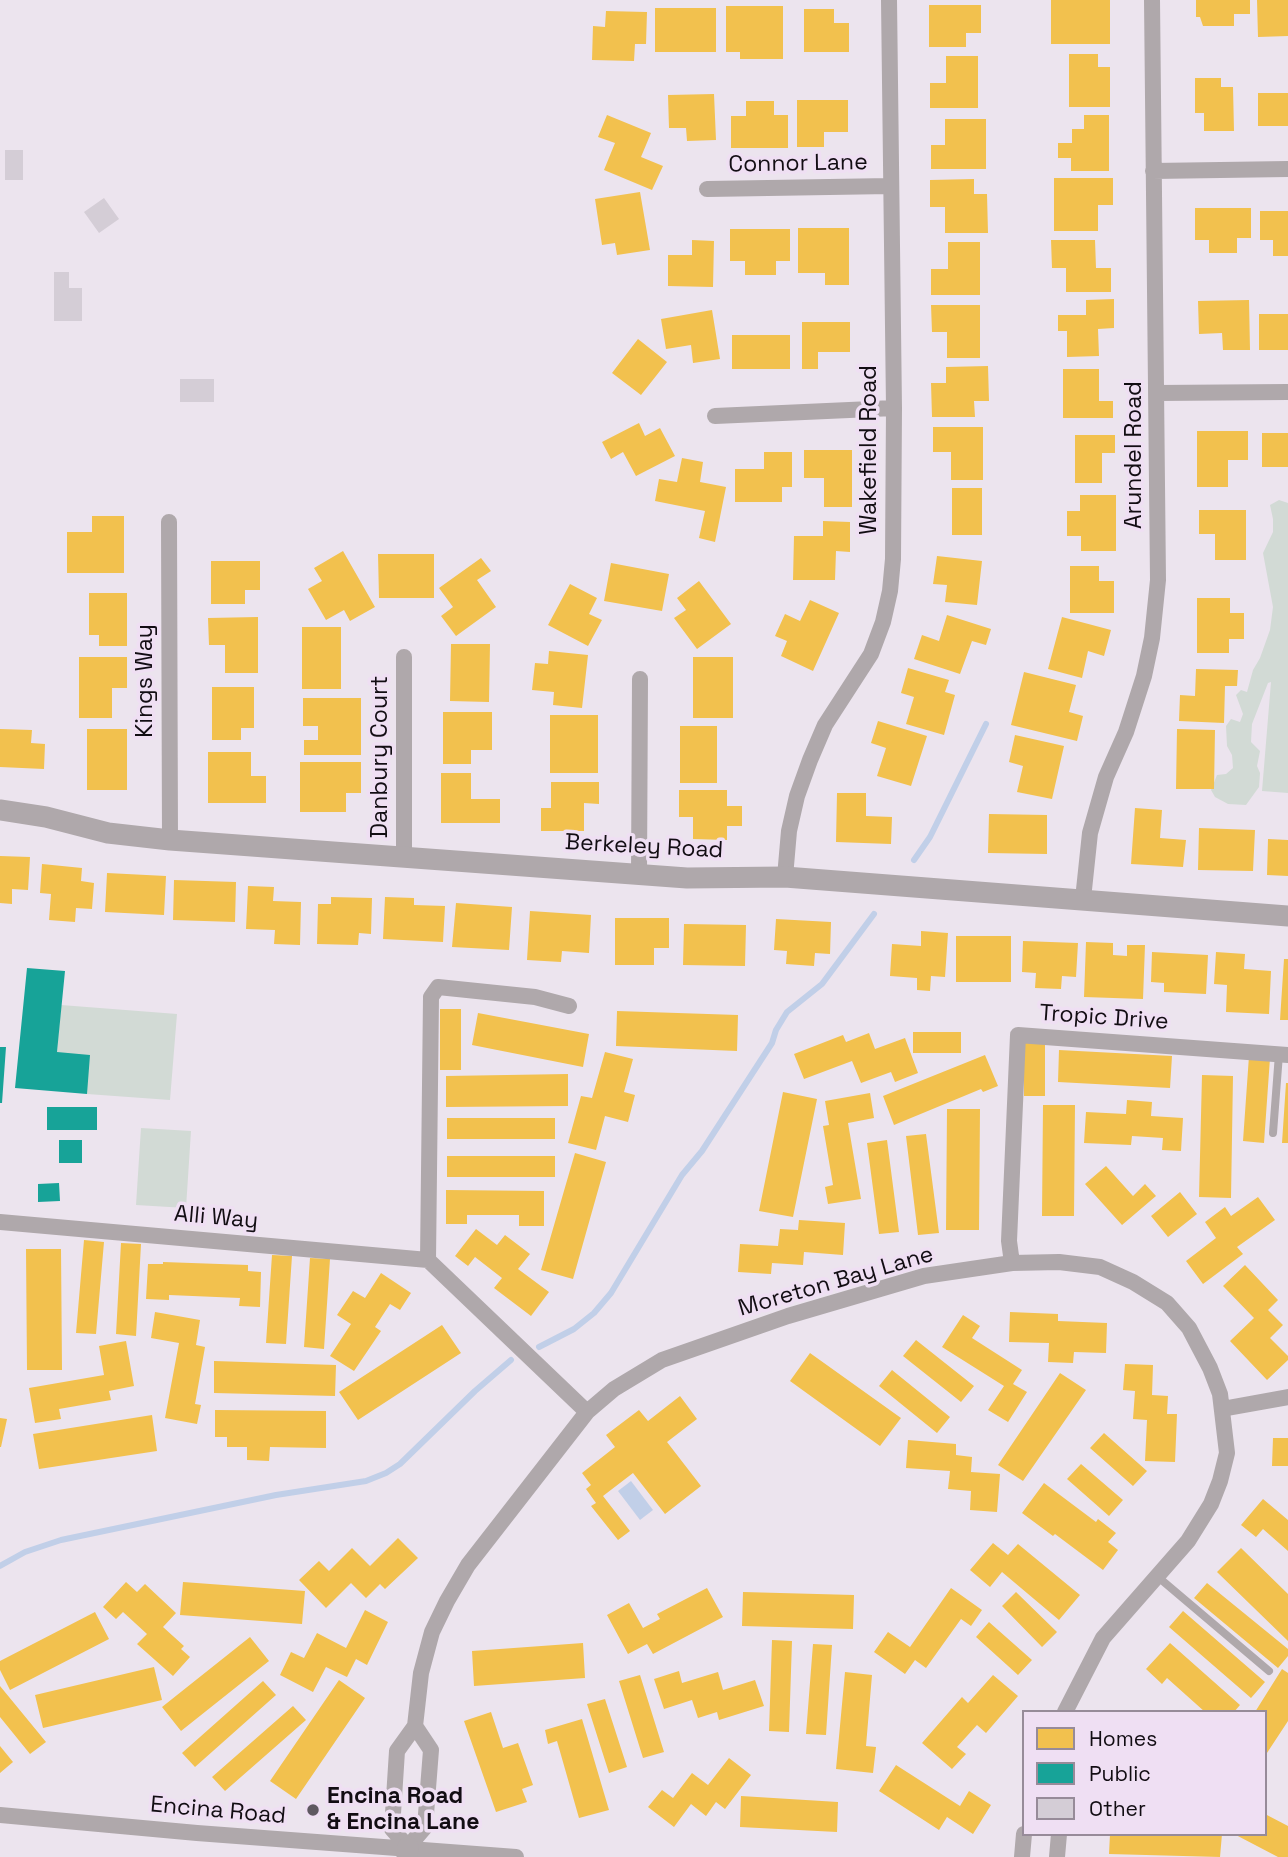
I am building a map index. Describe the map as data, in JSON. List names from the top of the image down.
{
  "streets": {
    "street": [
      "Connor Lane",
      "Wakefield Road",
      "Arundel Road",
      "Kings Way",
      "Danbury Court",
      "Berkeley Road",
      "Tropic Drive",
      "Alli Way",
      "Moreton Bay Lane",
      "Encina Road"
    ]
  },
  "crossings": [
    ["Connor Lane", "Wakefield Road"],
    ["Wakefield Road", "Berkeley Road"],
    ["Arundel Road", "Berkeley Road"],
    ["Kings Way", "Berkeley Road"],
    ["Danbury Court", "Berkeley Road"],
    ["Tropic Drive", "Moreton Bay Lane"],
    ["Moreton Bay Lane", "Encina Road"]
  ],
  "places": ["Encina Road & Encina Lane"],
  "legend": ["Homes", "Public", "Other"]
}
